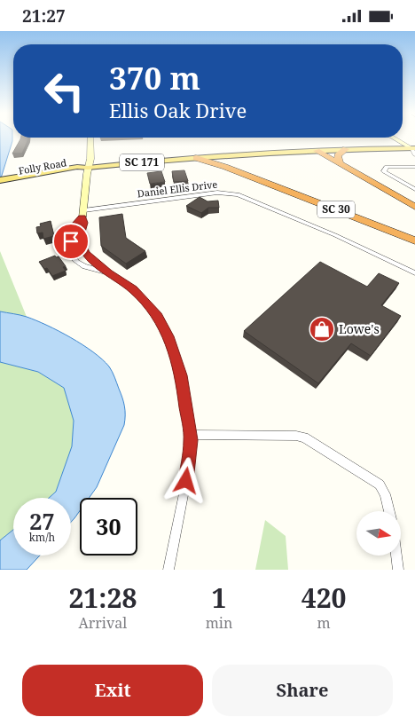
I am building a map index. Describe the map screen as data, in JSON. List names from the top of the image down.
{
  "streets": {
    "highway": ["SC 30"],
    "main road": ["SC 171", "Folly Road"],
    "street": ["Daniel Ellis Drive"]
  },
  "crossings": [
    ["Folly Road", "SC 30"]
  ],
  "places": {
    "shop": ["Lowe's"]
  },
  "north": "right",
  "page": {
    "status": "21:27",
    "turn": ["370 m", "Ellis Oak Drive"],
    "speed": "27 km/h",
    "limit": "30",
    "eta": [
      "21:28",
      "Arrival",
      "1",
      "min",
      "420",
      "m"
    ],
    "buttons": ["Exit", "Share"]
  }
}
